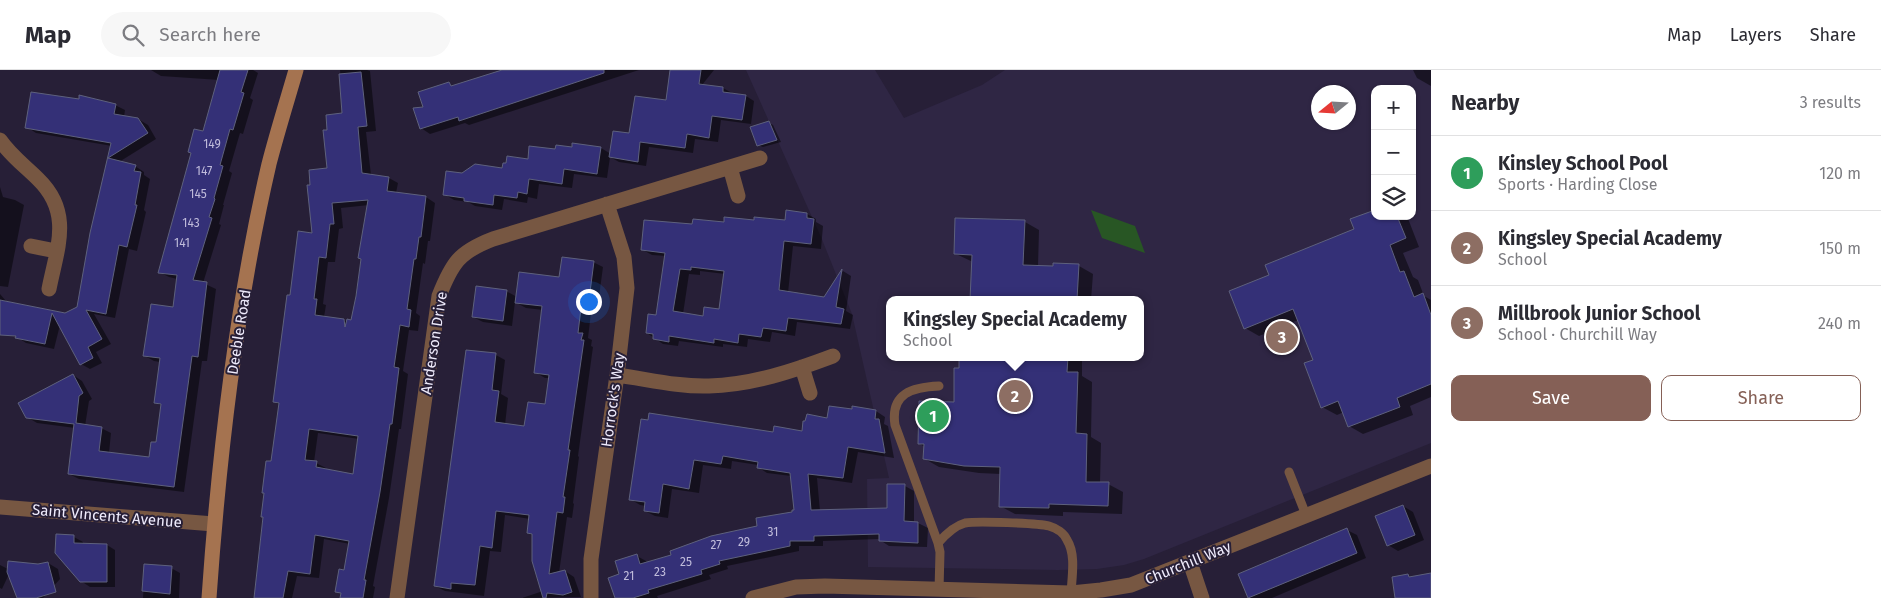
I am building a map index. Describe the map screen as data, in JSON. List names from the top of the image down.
{
  "streets": {
    "street": [
      "Deeble Road",
      "Anderson Drive",
      "Horrock's Way",
      "Saint Vincents Avenue",
      "Churchill Way"
    ]
  },
  "crossings": [
    ["Deeble Road", "Saint Vincents Avenue"],
    ["Anderson Drive", "Horrock's Way"]
  ],
  "house_numbers": [
    "149",
    "147",
    "145",
    "143",
    "141",
    "31",
    "29",
    "27",
    "25",
    "23",
    "21"
  ],
  "north": "left",
  "page": {
    "header": "Map",
    "search": "Search here",
    "nav": ["Map", "Layers", "Share"],
    "heading": ["Nearby", "3 results"],
    "map_buttons": ["+", "−"],
    "list": [
      {
        "mark": "1",
        "name": "Kinsley School Pool",
        "note": "Sports · Harding Close",
        "value": "120 m"
      },
      {
        "mark": "2",
        "name": "Kingsley Special Academy",
        "note": "School",
        "value": "150 m"
      },
      {
        "mark": "3",
        "name": "Millbrook Junior School",
        "note": "School · Churchill Way",
        "value": "240 m"
      }
    ],
    "popup": ["Kingsley Special Academy", "School"],
    "pins": ["3", "2", "1"],
    "buttons": ["Save", "Share"]
  }
}
